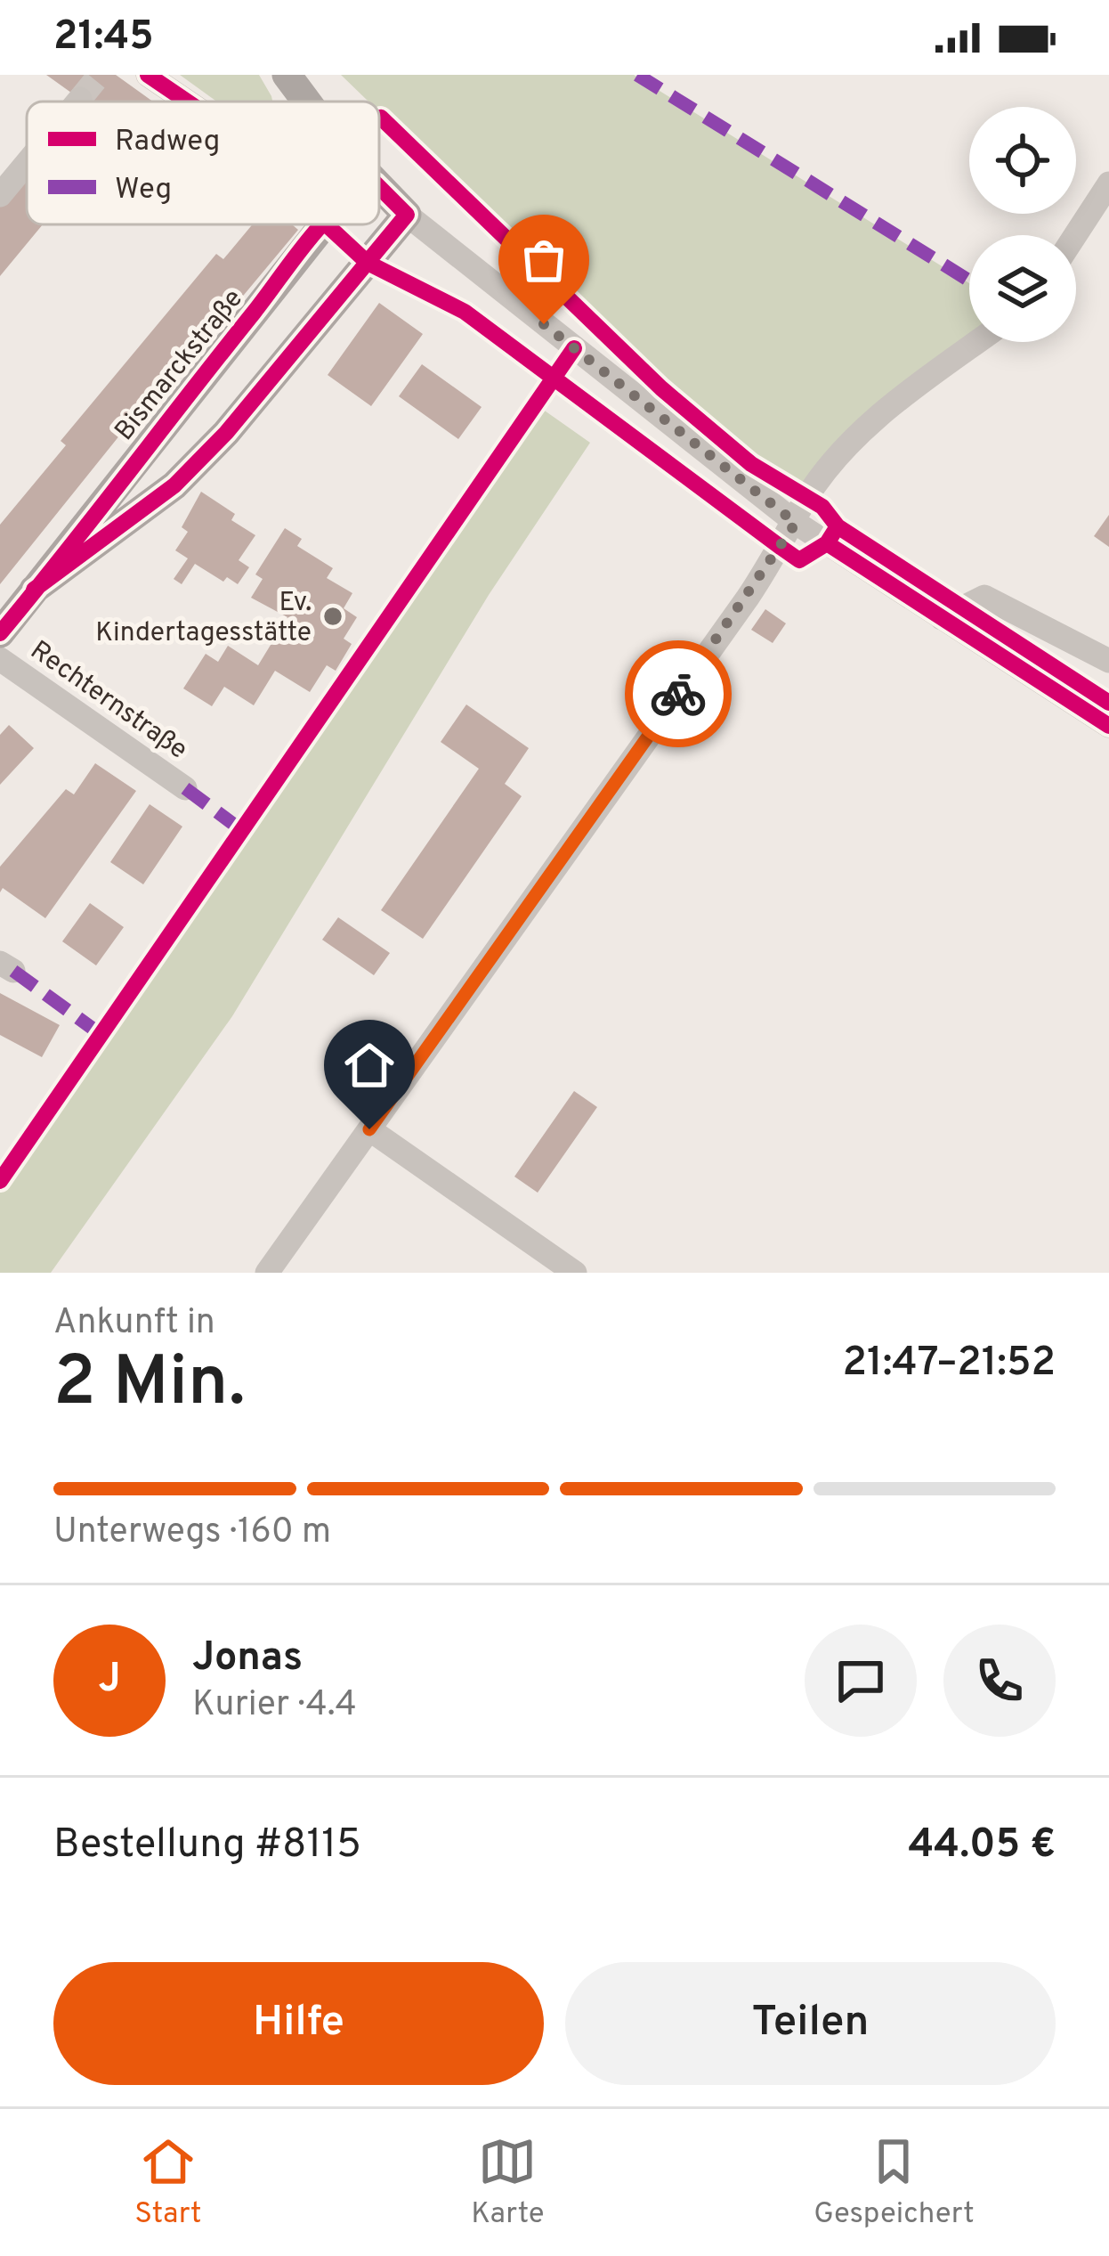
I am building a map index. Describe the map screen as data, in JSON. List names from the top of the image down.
{
  "streets": {
    "main road": ["Bismarckstraße"],
    "street": ["Rechternstraße"]
  },
  "places": ["Ev. Kindertagesstätte"],
  "legend": ["Radweg", "Weg"],
  "page": {
    "status": "21:45",
    "heading": ["2 Min.", "Ankunft in", "21:47–21:52"],
    "panel": [
      "Jonas",
      "Kurier · 4.4",
      "Bestellung #8115",
      "44.05 €"
    ],
    "bar": "Unterwegs · 160 m",
    "round": "J",
    "buttons": ["Hilfe", "Teilen"],
    "tabs": ["Start", "Karte", "Gespeichert"]
  }
}
